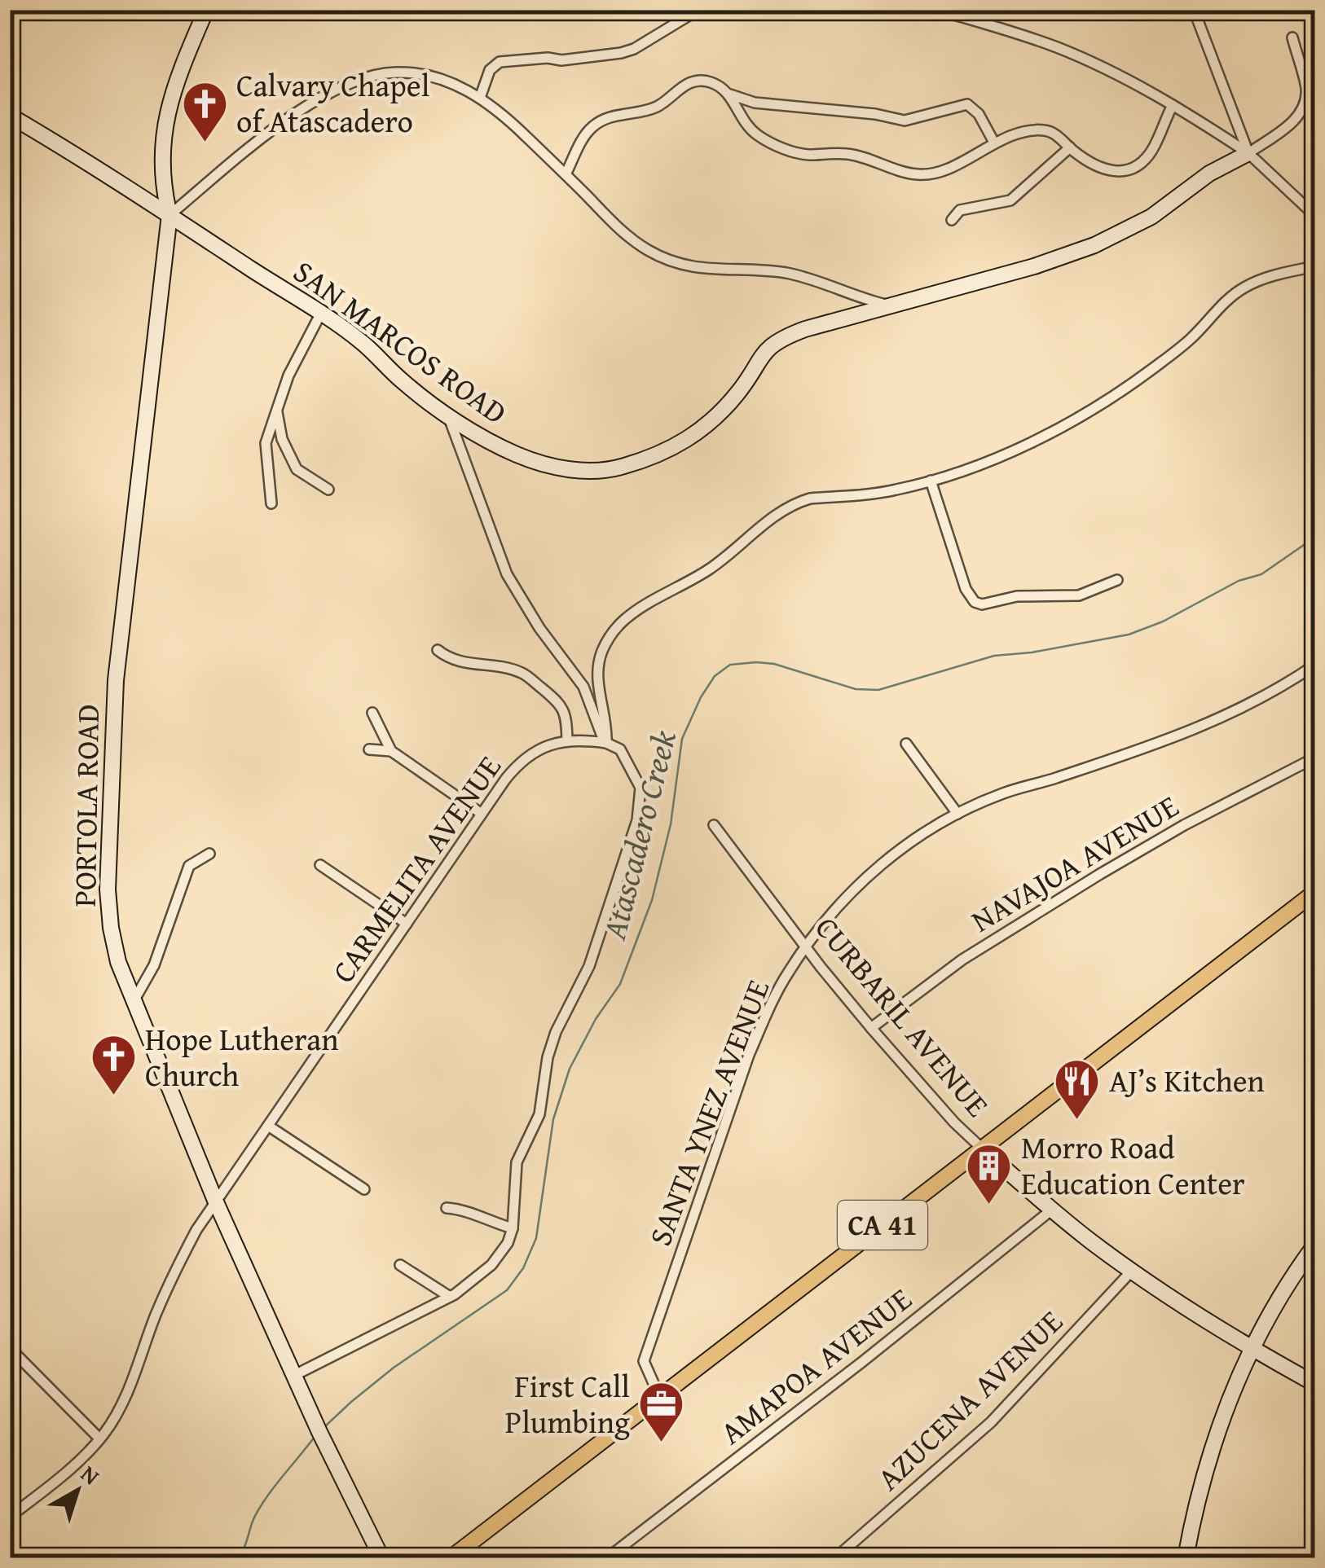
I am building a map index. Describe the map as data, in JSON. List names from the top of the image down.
{
  "streets": {
    "main road": ["CA 41"],
    "street": [
      "SAN MARCOS ROAD",
      "PORTOLA ROAD",
      "NAVAJOA AVENUE",
      "CARMELITA AVENUE",
      "CURBARIL AVENUE",
      "SANTA YNEZ AVENUE",
      "AMAPOA AVENUE",
      "AZUCENA AVENUE"
    ]
  },
  "crossings": [
    ["SAN MARCOS ROAD", "PORTOLA ROAD"],
    ["PORTOLA ROAD", "CARMELITA AVENUE"],
    ["NAVAJOA AVENUE", "CURBARIL AVENUE"],
    ["CURBARIL AVENUE", "SANTA YNEZ AVENUE"],
    ["CURBARIL AVENUE", "CA 41"],
    ["CURBARIL AVENUE", "AMAPOA AVENUE"],
    ["CURBARIL AVENUE", "AZUCENA AVENUE"],
    ["SANTA YNEZ AVENUE", "CA 41"]
  ],
  "water": ["Atascadero Creek"],
  "places": {
    "church": ["Calvary Chapel of Atascadero", "Hope Lutheran Church"],
    "restaurant": ["AJ’s Kitchen"],
    "building": ["Morro Road Education Center"],
    "office": ["First Call Plumbing"]
  },
  "north": "top right"
}
